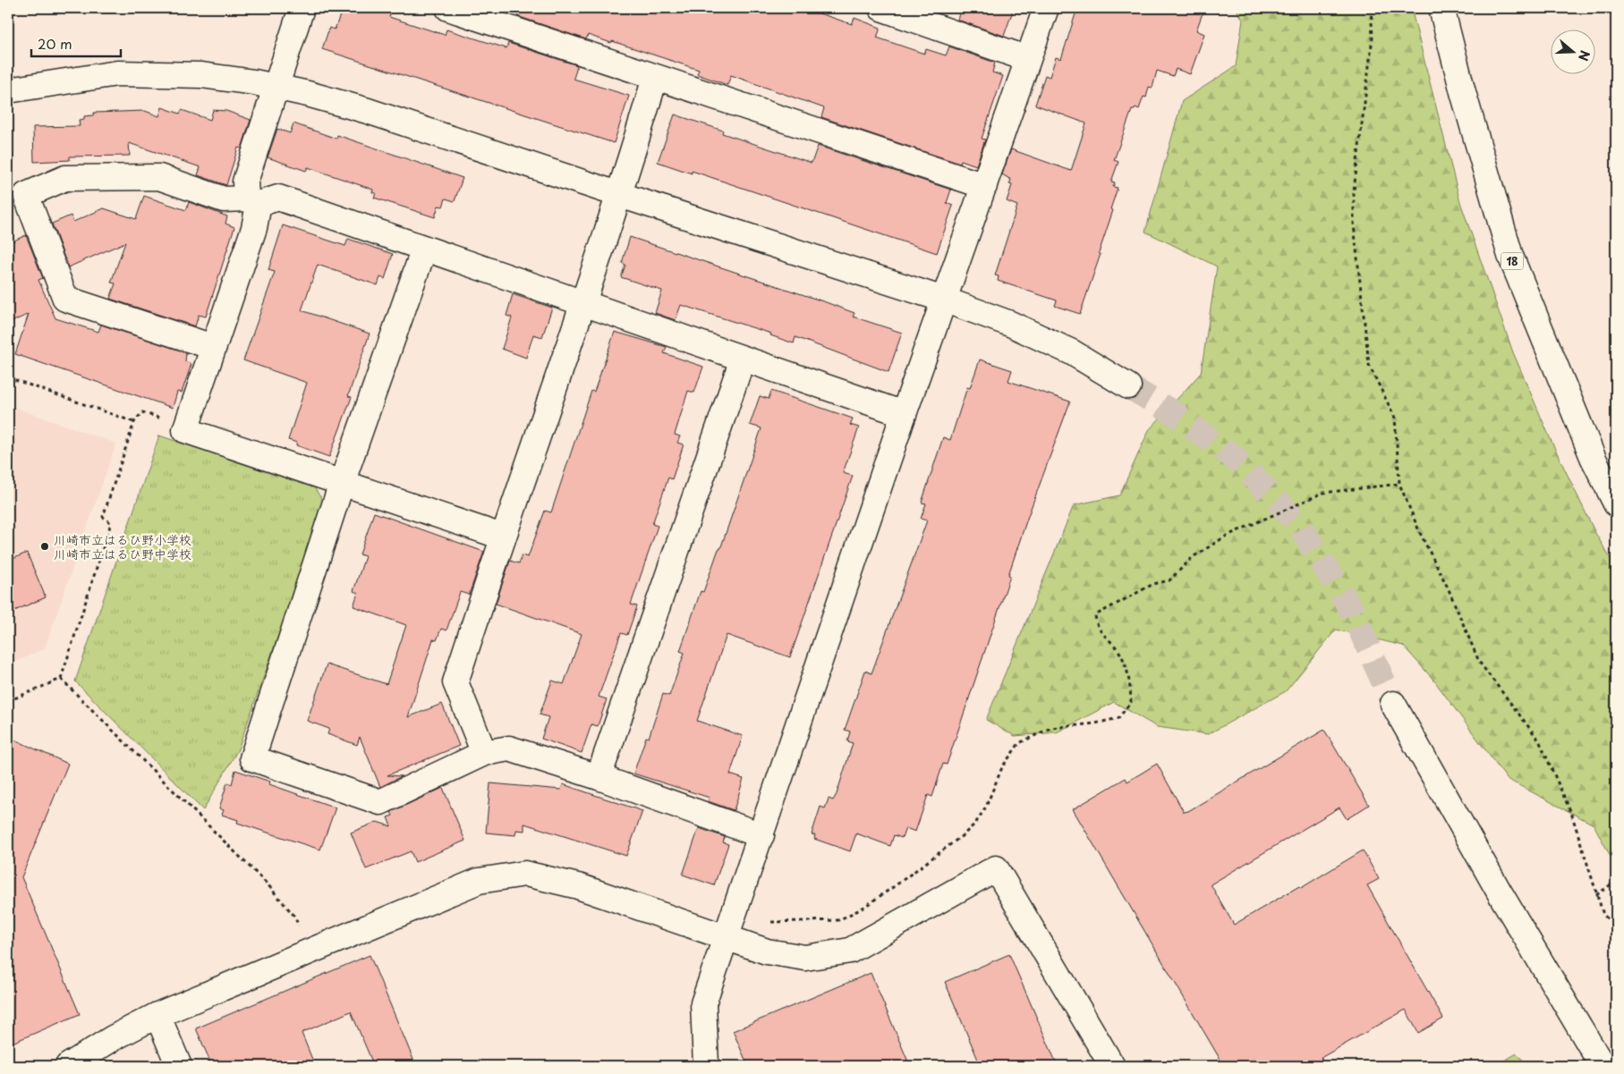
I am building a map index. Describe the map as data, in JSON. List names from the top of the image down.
{
  "streets": {
    "street": ["18"]
  },
  "places": ["川崎市立はるひ野小学校 川崎市立はるひ野中学校"],
  "scale_bar": "20 m",
  "north": "right"
}
